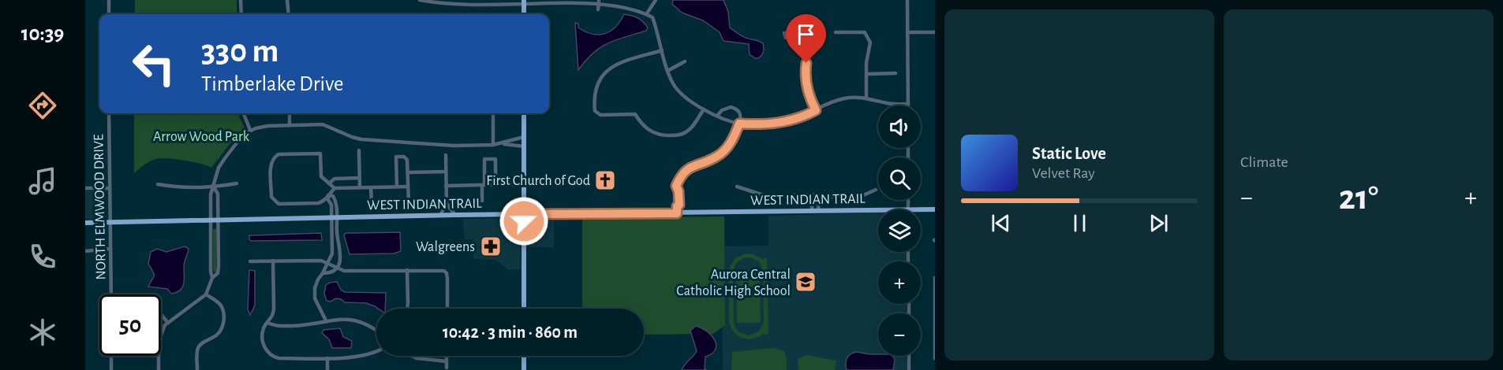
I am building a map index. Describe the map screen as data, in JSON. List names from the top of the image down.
{
  "streets": {
    "main road": ["WEST INDIAN TRAIL"],
    "street": ["NORTH ELMWOOD DRIVE"]
  },
  "crossings": [
    ["WEST INDIAN TRAIL", "NORTH ELMWOOD DRIVE"]
  ],
  "parks": ["Arrow Wood Park"],
  "places": {
    "church": ["First Church of God"],
    "pharmacy": ["Walgreens"],
    "school or university": ["Aurora Central Catholic High School"]
  },
  "page": {
    "tabs": "10:39",
    "tile": "Climate",
    "turn": ["330 m", "Timberlake Drive"],
    "map_buttons": ["+", "−"],
    "song": ["Static Love", "Velvet Ray"],
    "heat": ["−", "21°", "+"],
    "limit": "50",
    "trip": "10:42 · 3 min · 860 m"
  }
}
